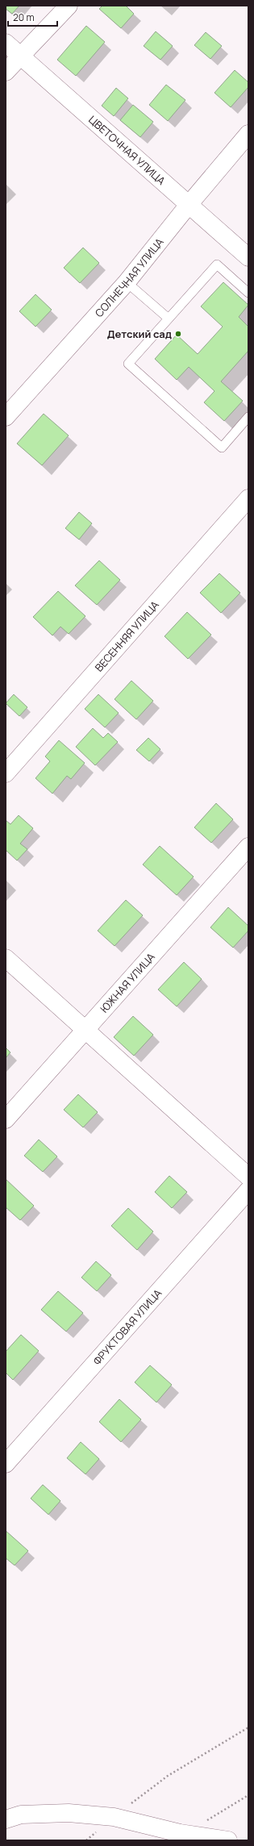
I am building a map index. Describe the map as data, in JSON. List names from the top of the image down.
{
  "streets": {
    "street": [
      "ЦВЕТОЧНАЯ УЛИЦА",
      "СОЛНЕЧНАЯ УЛИЦА",
      "ВЕСЕННЯЯ УЛИЦА",
      "ЮЖНАЯ УЛИЦА",
      "ФРУКТОВАЯ УЛИЦА"
    ]
  },
  "crossings": [
    ["ЦВЕТОЧНАЯ УЛИЦА", "СОЛНЕЧНАЯ УЛИЦА"]
  ],
  "places": ["Детский сад"],
  "scale_bar": "20 m"
}
